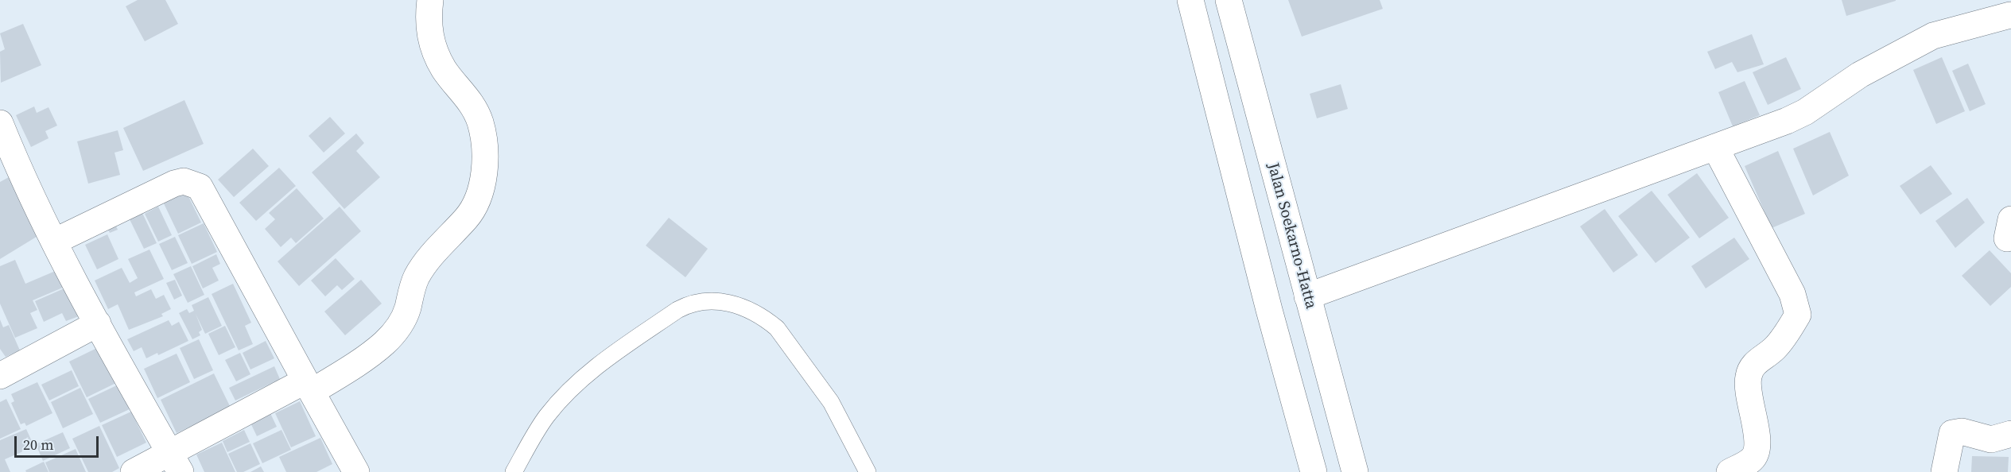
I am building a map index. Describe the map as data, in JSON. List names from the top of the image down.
{
  "streets": {
    "street": ["Jalan Soekarno-Hatta"]
  },
  "scale_bar": "20 m"
}
